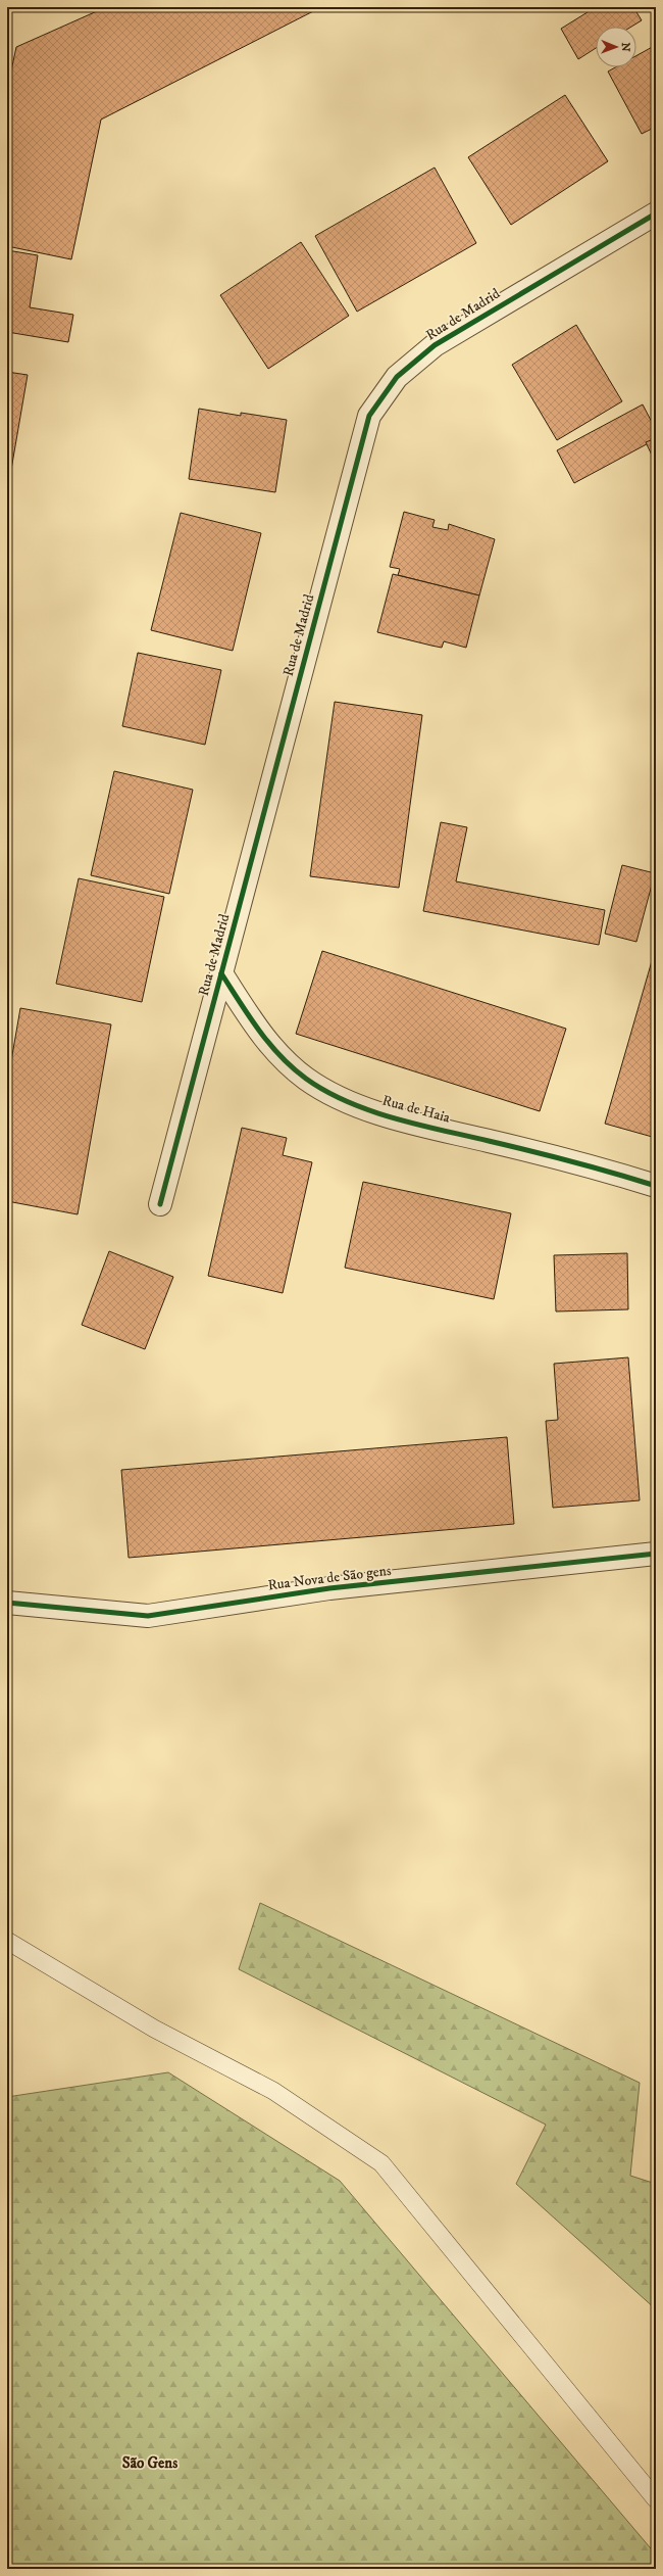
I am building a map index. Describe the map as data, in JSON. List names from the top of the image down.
{
  "streets": {
    "street": ["Rua de Madrid", "Rua de Haia", "Rua Nova de São gens"]
  },
  "crossings": [
    ["Rua de Madrid", "Rua de Haia"]
  ],
  "districts": ["São Gens"],
  "north": "right"
}
